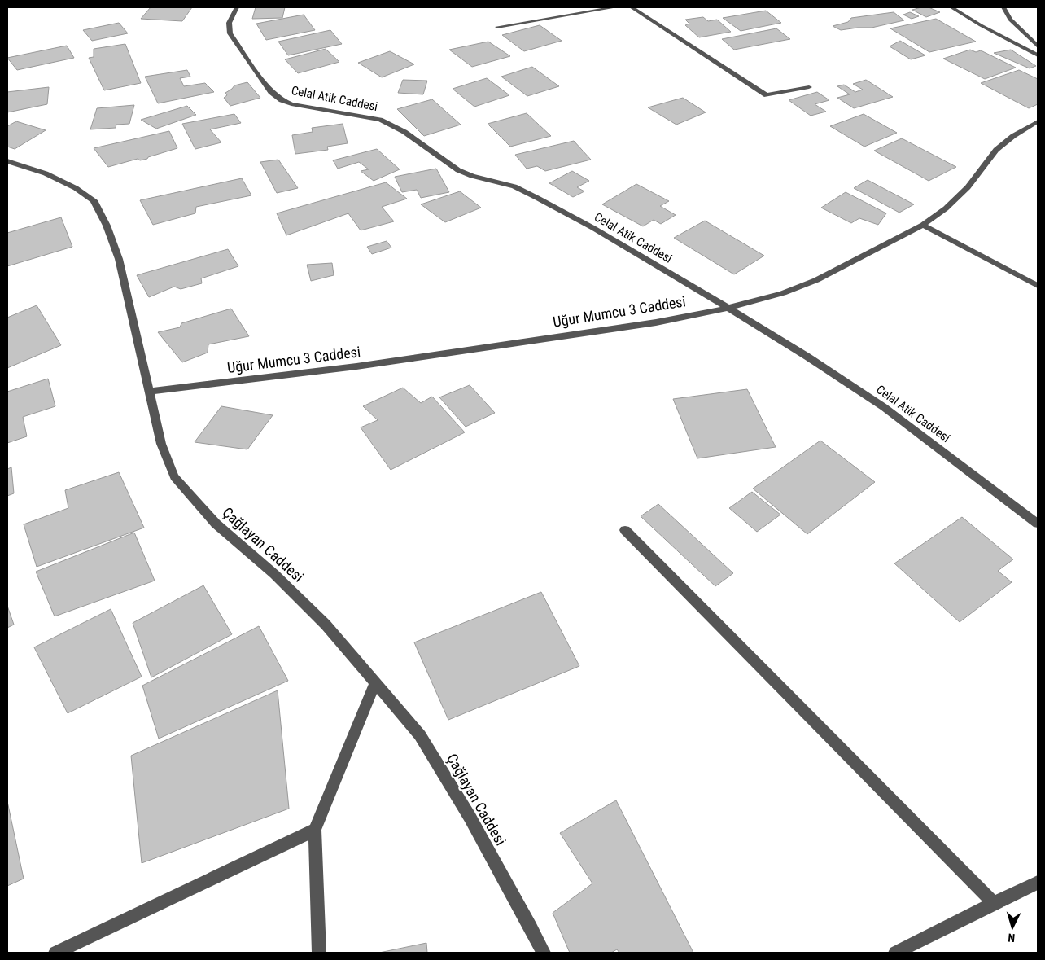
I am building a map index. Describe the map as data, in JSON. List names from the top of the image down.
{
  "streets": {
    "street": ["Celal Atik Caddesi", "Uğur Mumcu 3 Caddesi", "Çağlayan Caddesi"]
  },
  "crossings": [
    ["Celal Atik Caddesi", "Uğur Mumcu 3 Caddesi"],
    ["Uğur Mumcu 3 Caddesi", "Çağlayan Caddesi"]
  ],
  "north": "bottom"
}
